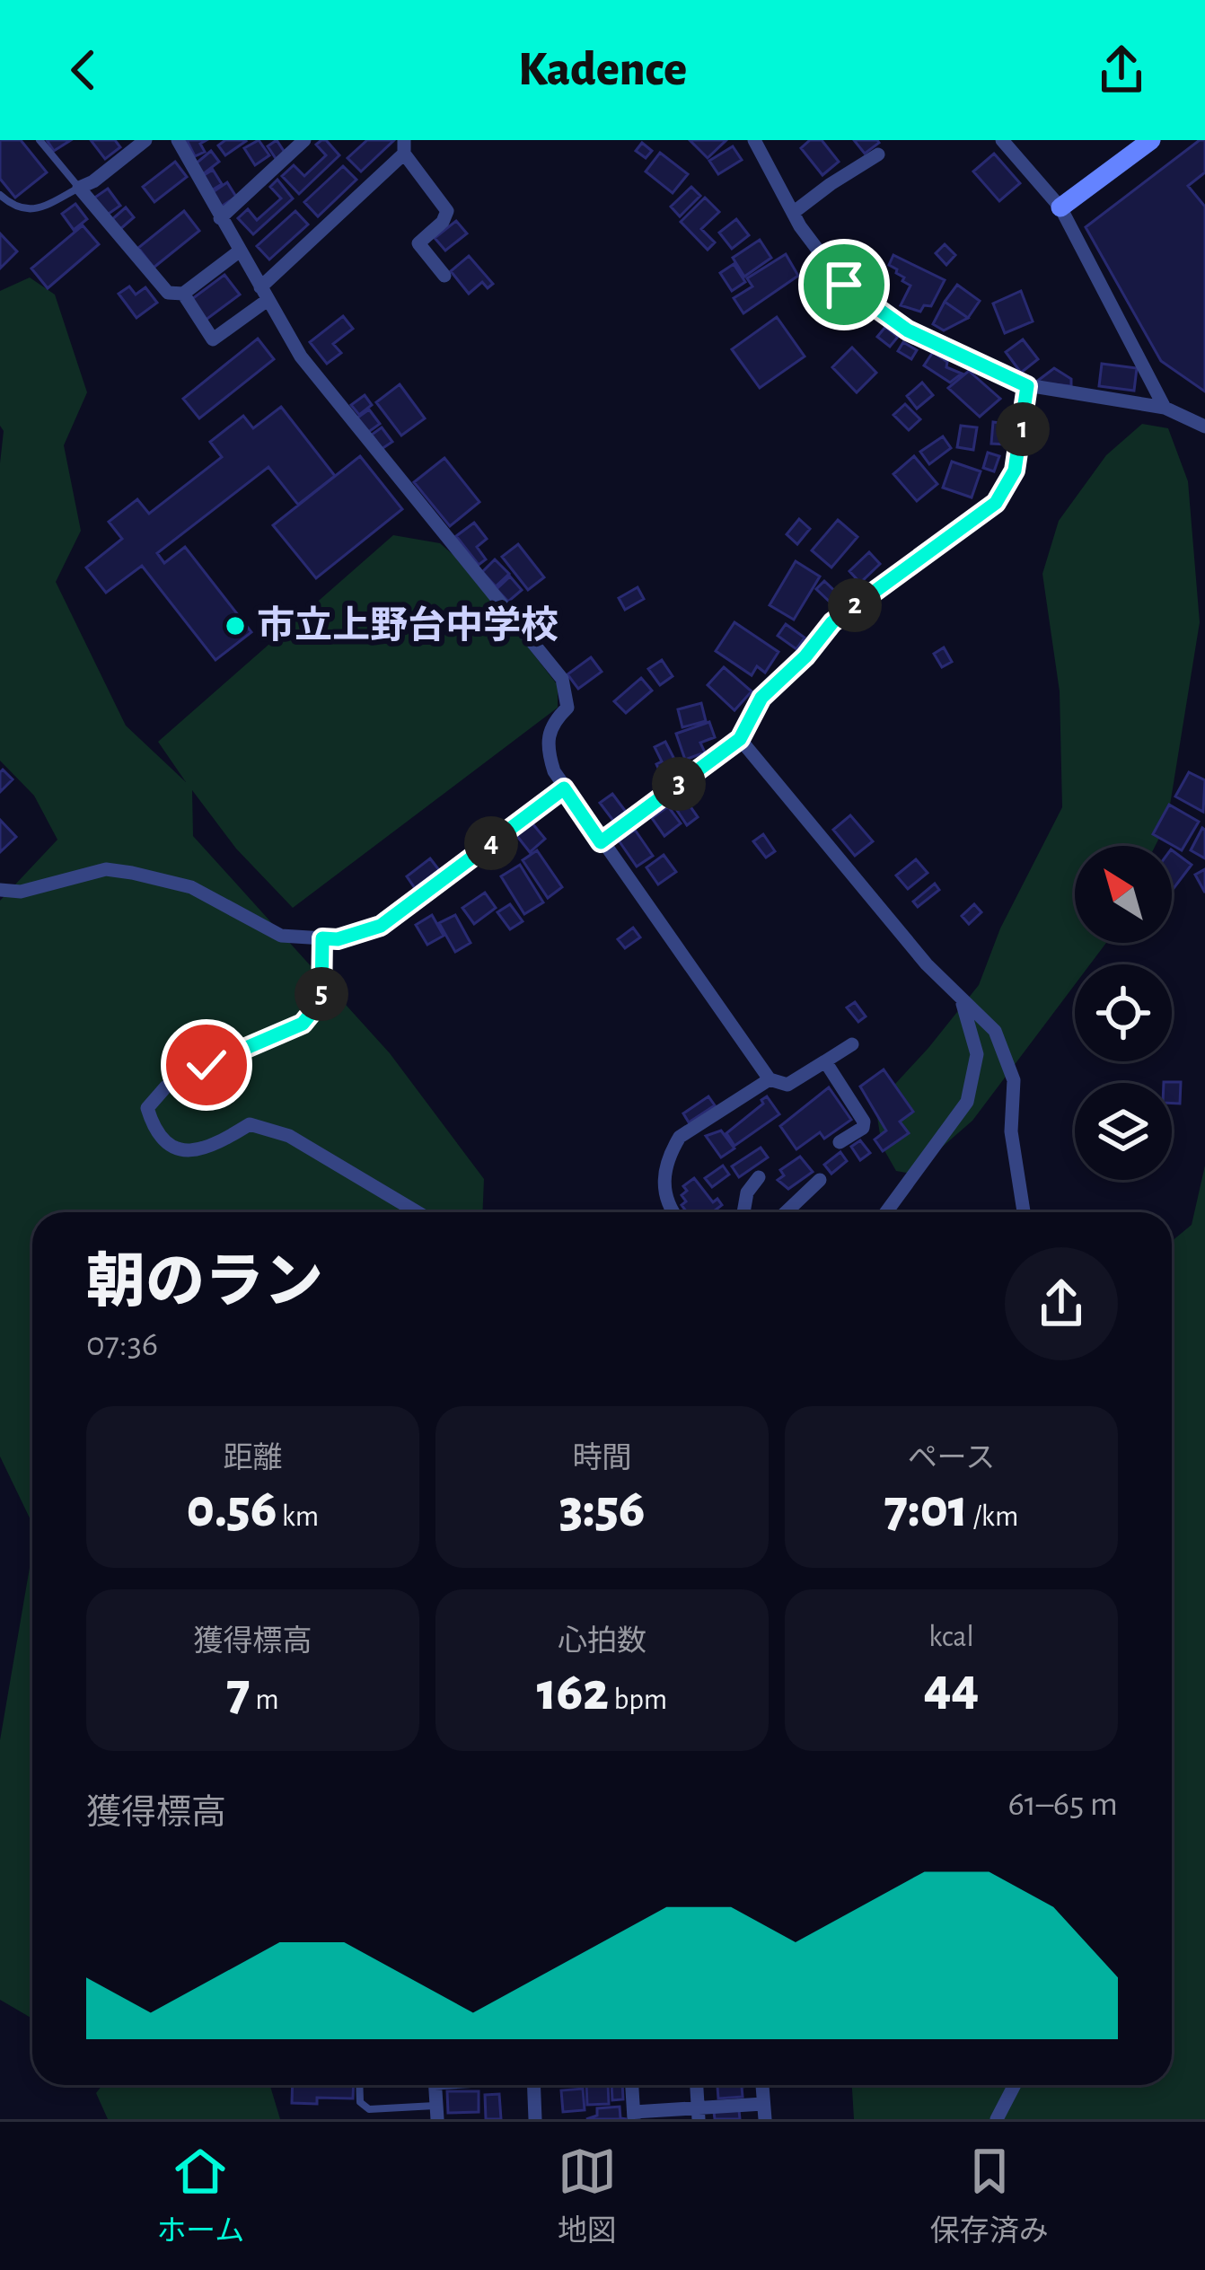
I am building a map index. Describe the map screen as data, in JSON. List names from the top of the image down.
{
  "places": ["市立上野台中学校"],
  "north": "top left",
  "page": {
    "header": "Kadence",
    "pins": [
      "1",
      "2",
      "3",
      "4",
      "5"
    ],
    "heading": ["朝のラン", "07:36"],
    "stats": [
      ["距離", "0.56 km"],
      ["時間", "3:56"],
      ["ペース", "7:01 /km"],
      ["獲得標高", "7 m"],
      ["心拍数", "162 bpm"],
      ["kcal", "44"]
    ],
    "chart": ["獲得標高", "61–65 m"],
    "tabs": ["ホーム", "地図", "保存済み"]
  }
}
